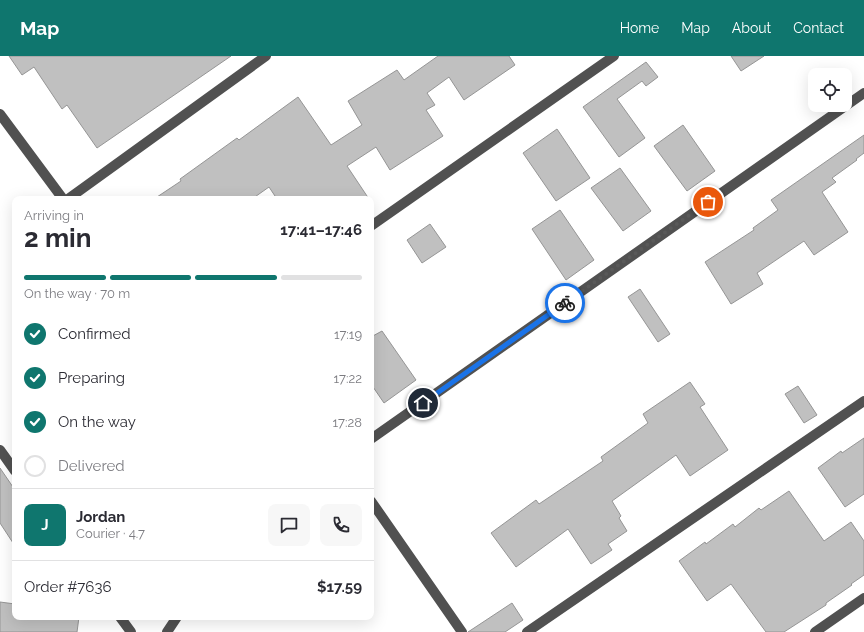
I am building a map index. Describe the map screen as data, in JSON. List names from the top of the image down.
{
  "page": {
    "header": "Map",
    "nav": [
      "Home",
      "Map",
      "About",
      "Contact"
    ],
    "heading": ["2 min", "Arriving in", "17:41–17:46"],
    "panel": [
      "Jordan",
      "Courier · 4.7",
      "Order #7636",
      "$17.59"
    ],
    "bar": "On the way · 70 m",
    "list": [
      ["Confirmed", "17:19"],
      ["Preparing", "17:22"],
      ["On the way", "17:28"],
      "Delivered"
    ],
    "round": "J"
  }
}
